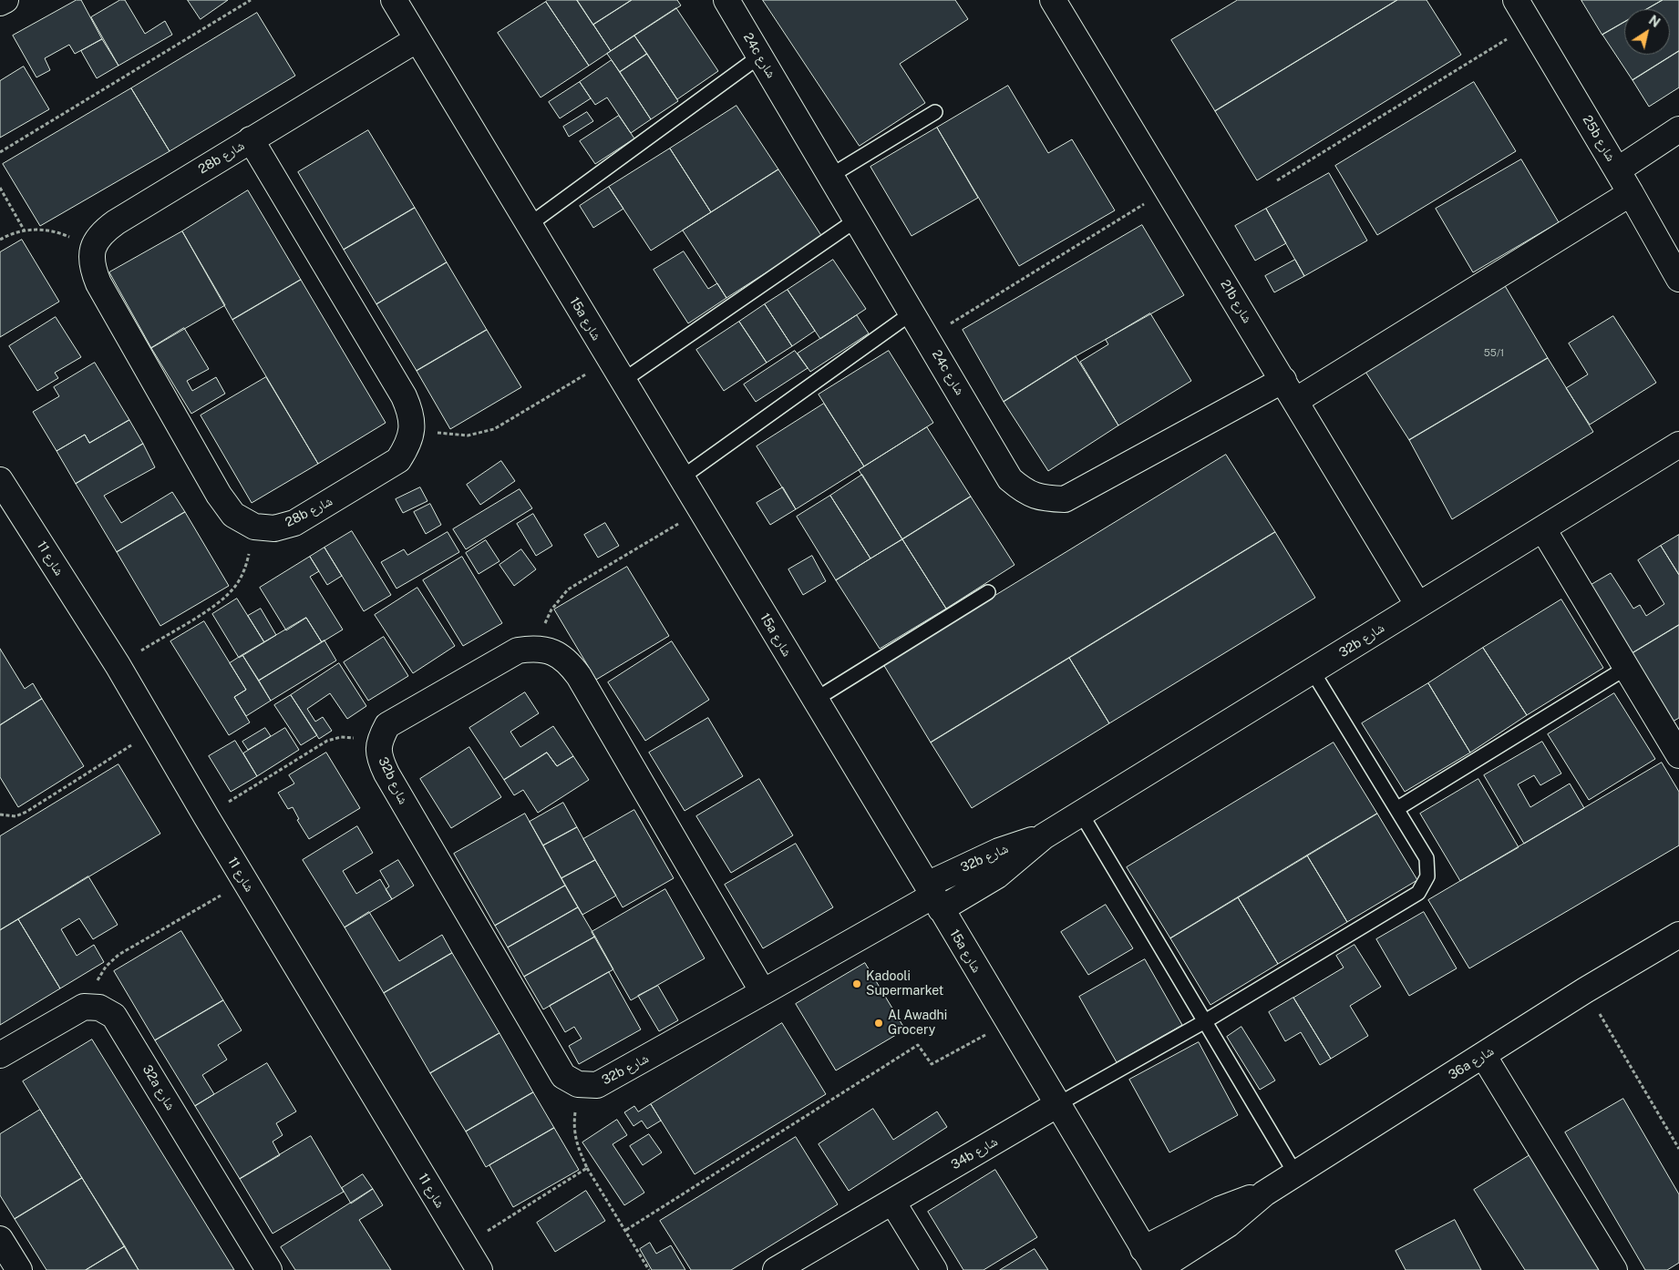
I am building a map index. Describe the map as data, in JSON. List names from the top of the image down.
{
  "streets": {
    "street": [
      "24c شارع",
      "25b شارع",
      "28b شارع",
      "21b شارع",
      "15a شارع",
      "شارع 11",
      "32b شارع",
      "36a شارع",
      "32a شارع",
      "34b شارع"
    ]
  },
  "crossings": [
    ["24c شارع", "25b شارع"],
    ["24c شارع", "21b شارع"],
    ["28b شارع", "15a شارع"],
    ["21b شارع", "32b شارع"],
    ["15a شارع", "32b شارع"],
    ["15a شارع", "36a شارع"],
    ["15a شارع", "34b شارع"]
  ],
  "places": ["Kadooli Supermarket", "Al Awadhi Grocery"],
  "house_numbers": ["55/1"],
  "north": "top right"
}
